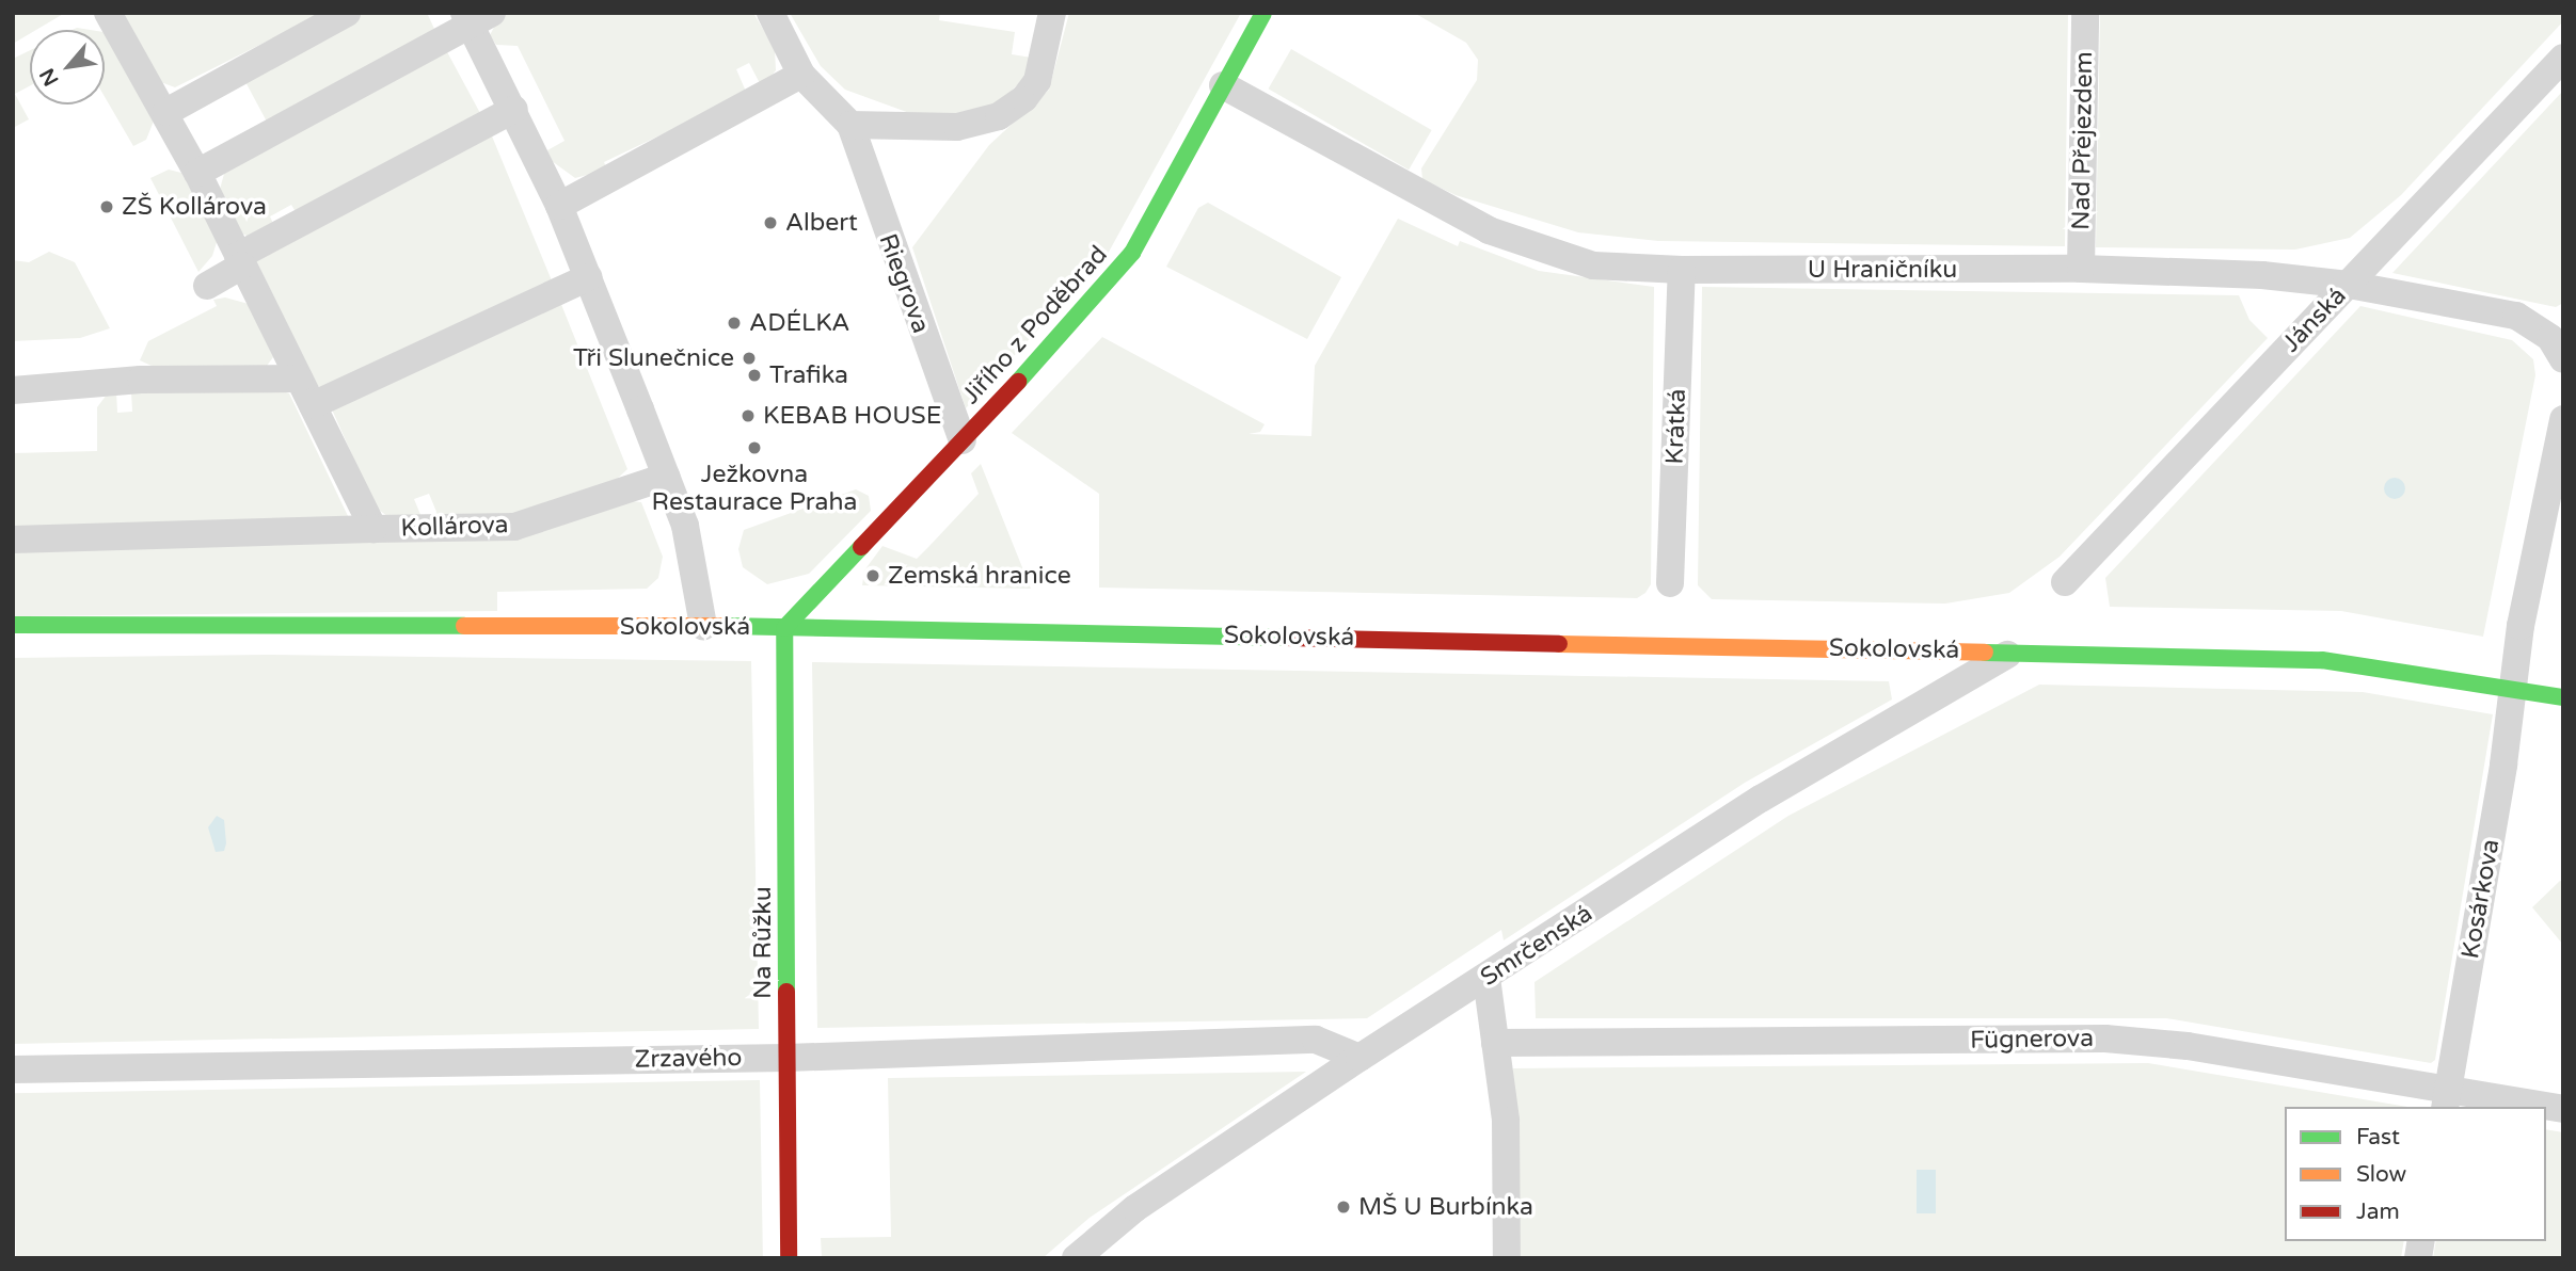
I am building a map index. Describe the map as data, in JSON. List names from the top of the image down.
{
  "streets": {
    "street": [
      "Nad Přejezdem",
      "U Hraničníku",
      "Riegrova",
      "Jánská",
      "Jiřího z Poděbrad",
      "Krátká",
      "Kollárova",
      "Sokolovská",
      "Kosárkova",
      "Na Růžku",
      "Smrčenská",
      "Fügnerova",
      "Zrzavého"
    ]
  },
  "crossings": [
    ["Nad Přejezdem", "U Hraničníku"],
    ["U Hraničníku", "Jánská"],
    ["U Hraničníku", "Jiřího z Poděbrad"],
    ["U Hraničníku", "Krátká"],
    ["Riegrova", "Jiřího z Poděbrad"],
    ["Jiřího z Poděbrad", "Sokolovská"],
    ["Jiřího z Poděbrad", "Na Růžku"],
    ["Sokolovská", "Kosárkova"],
    ["Sokolovská", "Na Růžku"],
    ["Sokolovská", "Smrčenská"],
    ["Kosárkova", "Fügnerova"],
    ["Na Růžku", "Zrzavého"],
    ["Smrčenská", "Zrzavého"]
  ],
  "places": [
    "ZŠ Kollárova",
    "Albert",
    "ADÉLKA",
    "Tři Slunečnice",
    "Trafika",
    "KEBAB HOUSE",
    "Ježkovna Restaurace Praha",
    "Zemská hranice",
    "MŠ U Burbínka"
  ],
  "legend": ["Fast", "Slow", "Jam"],
  "north": "bottom left"
}
